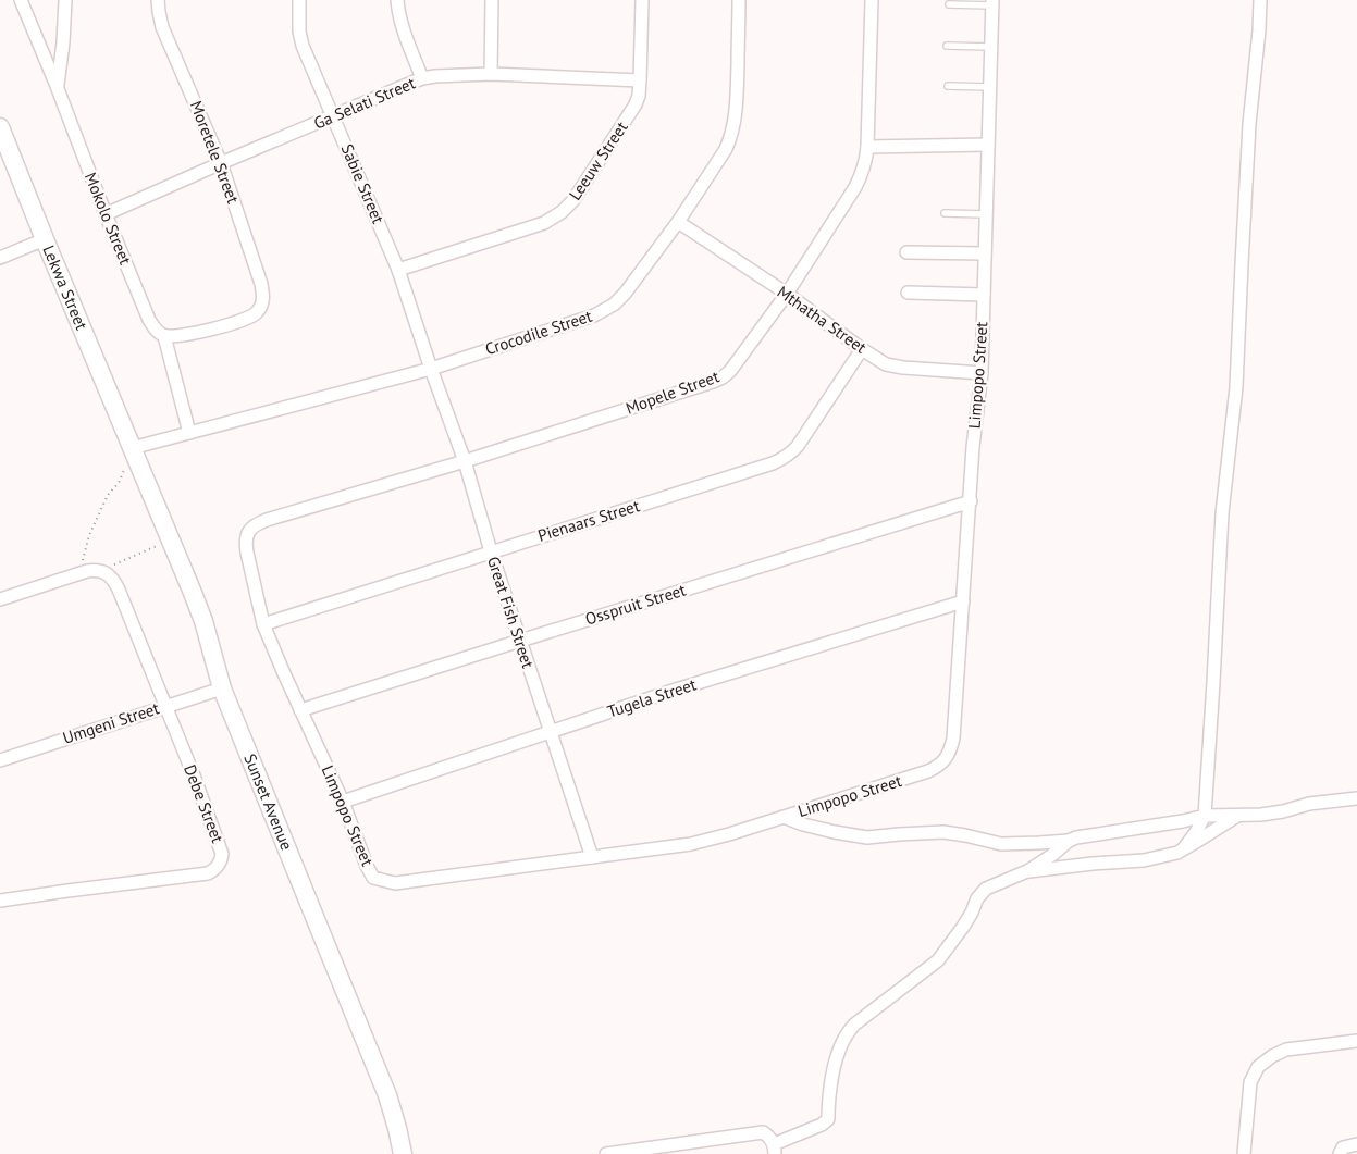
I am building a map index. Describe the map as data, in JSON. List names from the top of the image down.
{
  "streets": {
    "street": [
      "Ga Selati Street",
      "Moretele Street",
      "Leeuw Street",
      "Sabie Street",
      "Mokolo Street",
      "Lekwa Street",
      "Mthatha Street",
      "Crocodile Street",
      "Limpopo Street",
      "Mopele Street",
      "Pienaars Street",
      "Osspruit Street",
      "Great Fish Street",
      "Tugela Street",
      "Umgeni Street",
      "Sunset Avenue",
      "Debe Street"
    ]
  },
  "crossings": [
    ["Ga Selati Street", "Moretele Street"],
    ["Ga Selati Street", "Leeuw Street"],
    ["Ga Selati Street", "Sabie Street"],
    ["Ga Selati Street", "Mokolo Street"],
    ["Moretele Street", "Mokolo Street"],
    ["Leeuw Street", "Sabie Street"],
    ["Sabie Street", "Crocodile Street"],
    ["Sabie Street", "Great Fish Street"],
    ["Lekwa Street", "Crocodile Street"],
    ["Lekwa Street", "Sunset Avenue"],
    ["Mthatha Street", "Crocodile Street"],
    ["Mthatha Street", "Limpopo Street"],
    ["Mthatha Street", "Mopele Street"],
    ["Mthatha Street", "Pienaars Street"],
    ["Crocodile Street", "Great Fish Street"],
    ["Crocodile Street", "Sunset Avenue"],
    ["Limpopo Street", "Mopele Street"],
    ["Limpopo Street", "Pienaars Street"],
    ["Limpopo Street", "Osspruit Street"],
    ["Limpopo Street", "Great Fish Street"],
    ["Limpopo Street", "Tugela Street"],
    ["Mopele Street", "Great Fish Street"],
    ["Pienaars Street", "Great Fish Street"],
    ["Osspruit Street", "Great Fish Street"],
    ["Great Fish Street", "Tugela Street"],
    ["Umgeni Street", "Sunset Avenue"],
    ["Umgeni Street", "Debe Street"]
  ]
}
